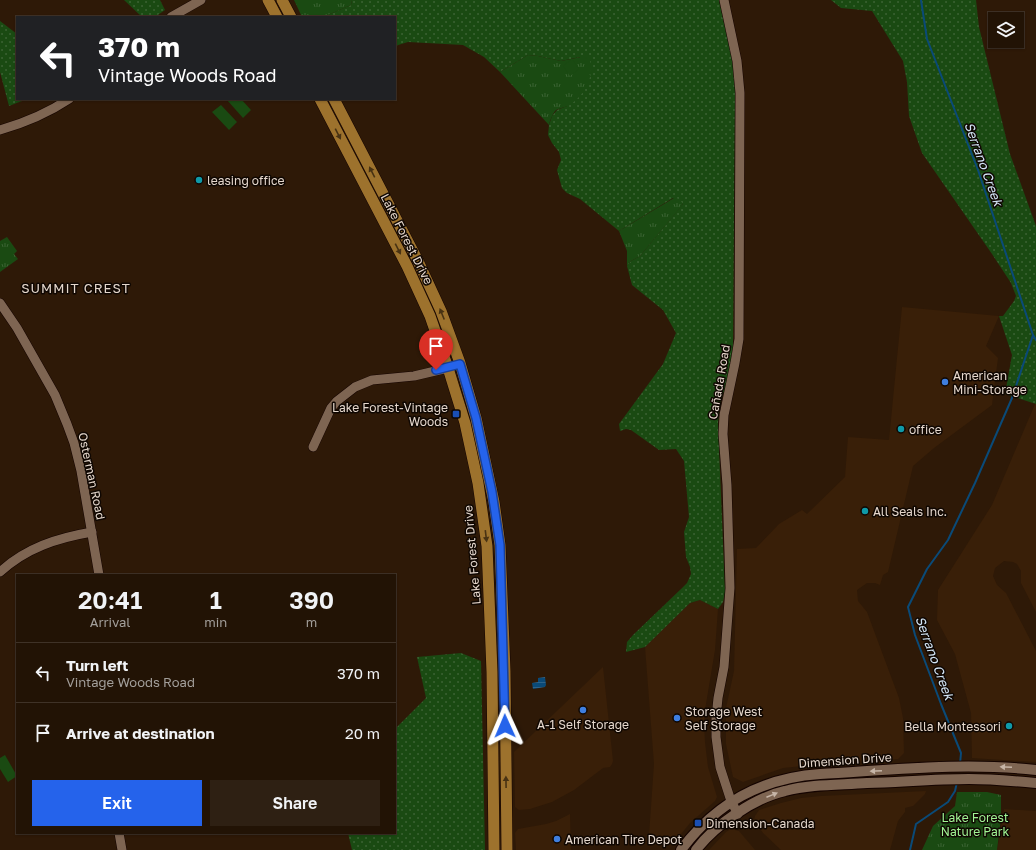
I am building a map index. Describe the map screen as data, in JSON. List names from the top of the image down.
{
  "streets": {
    "main road": ["Lake Forest Drive", "Dimension Drive"],
    "street": ["Cañada Road", "Osterman Road"]
  },
  "crossings": [
    ["Cañada Road", "Dimension Drive"]
  ],
  "districts": ["SUMMIT CREST"],
  "water": ["Serrano Creek"],
  "parks": ["Lake Forest Nature Park"],
  "places": {
    "other": [
      "leasing office",
      "American Mini-Storage",
      "office",
      "All Seals Inc.",
      "A-1 Self Storage",
      "Storage West Self Storage",
      "Bella Montessori",
      "American Tire Depot"
    ],
    "transit": ["Lake Forest-Vintage Woods", "Dimension-Canada"]
  },
  "page": {
    "turn": ["370 m", "Vintage Woods Road"],
    "eta": [
      "20:41",
      "Arrival",
      "1",
      "min",
      "390",
      "m"
    ],
    "list": [
      {
        "name": "Turn left",
        "note": "Vintage Woods Road",
        "value": "370 m"
      },
      {
        "name": "Arrive at destination",
        "value": "20 m"
      }
    ],
    "buttons": ["Exit", "Share"]
  }
}
